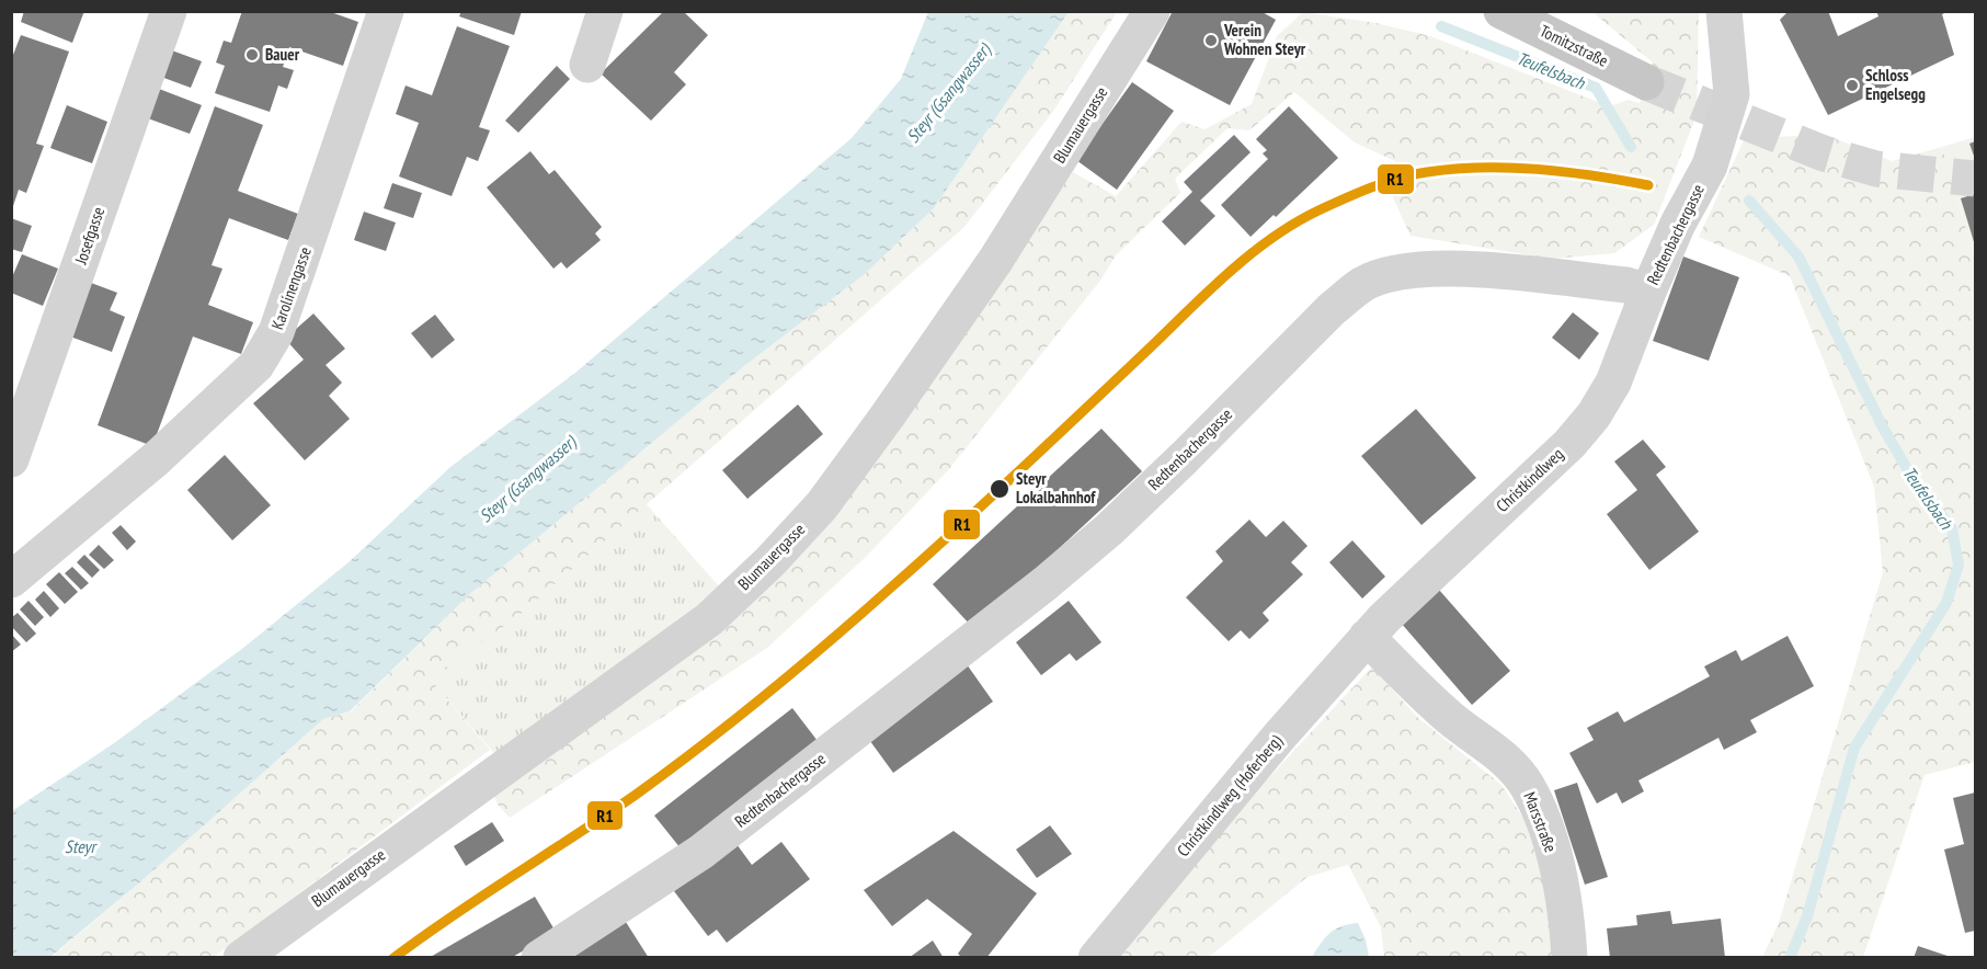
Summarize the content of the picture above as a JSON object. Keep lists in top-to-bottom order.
{
  "streets": {
    "main road": ["Tomitzstraße"],
    "street": [
      "Blumauergasse",
      "Redtenbachergasse",
      "Josefgasse",
      "Karolinengasse",
      "Christkindlweg",
      "Christkindlweg (Hoferberg)",
      "Marsstraße"
    ]
  },
  "crossings": [
    ["Redtenbachergasse", "Christkindlweg"],
    ["Christkindlweg", "Christkindlweg (Hoferberg)"],
    ["Christkindlweg", "Marsstraße"],
    ["Christkindlweg (Hoferberg)", "Marsstraße"]
  ],
  "water": ["Teufelsbach", "Steyr (Gsangwasser)", "Steyr"],
  "places": [
    "Verein Wohnen Steyr",
    "Bauer",
    "Schloss Engelsegg",
    "Steyr Lokalbahnhof"
  ],
  "lines": ["transit line R1"]
}
